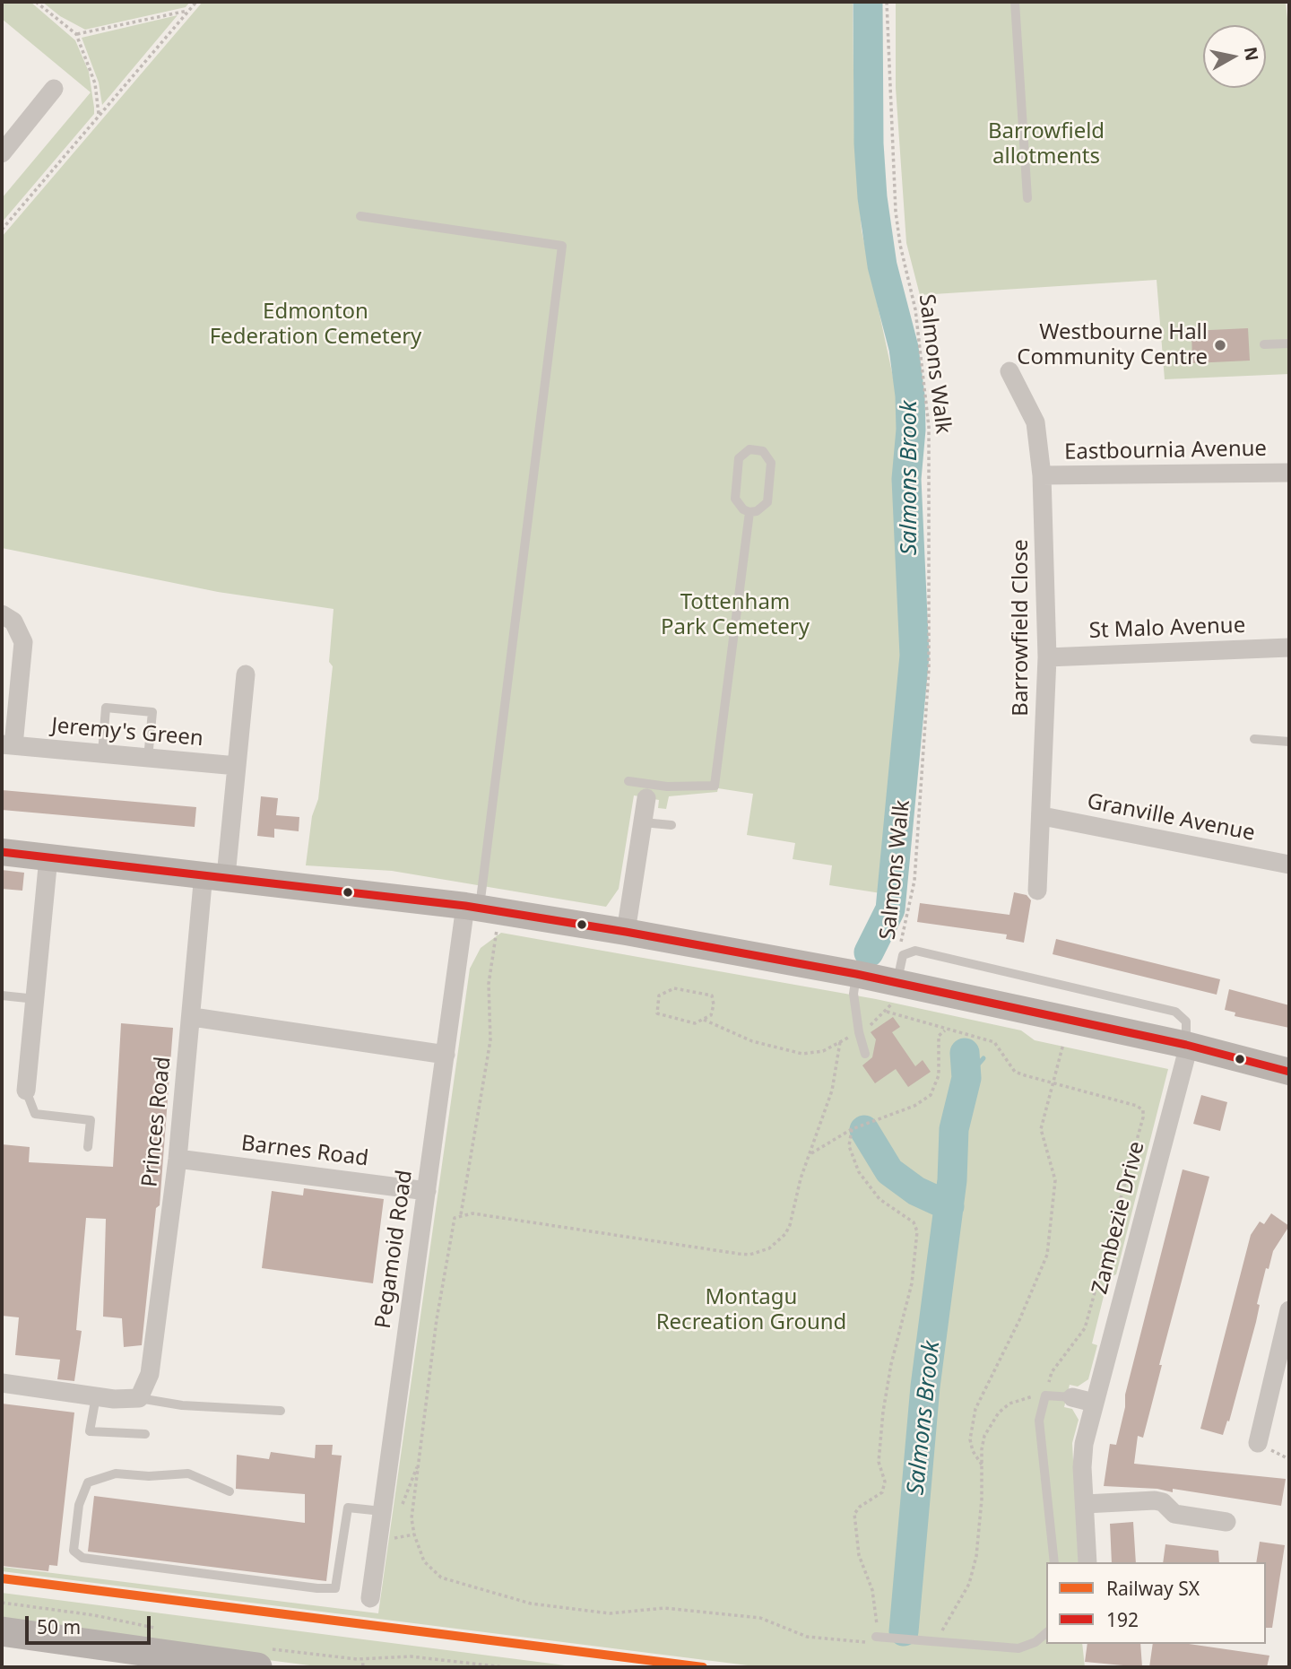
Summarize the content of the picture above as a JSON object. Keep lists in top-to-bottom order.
{
  "streets": {
    "street": [
      "Eastbournia Avenue",
      "Barrowfield Close",
      "St Malo Avenue",
      "Jeremy's Green",
      "Granville Avenue",
      "Princes Road",
      "Barnes Road",
      "Zambezie Drive",
      "Pegamoid Road"
    ],
    "path": ["Salmons Walk"]
  },
  "crossings": [
    ["Eastbournia Avenue", "Barrowfield Close"],
    ["Barrowfield Close", "St Malo Avenue"],
    ["Barrowfield Close", "Granville Avenue"],
    ["Princes Road", "Barnes Road"],
    ["Barnes Road", "Pegamoid Road"]
  ],
  "water": ["Salmons Brook"],
  "parks": [
    "Barrowfield allotments",
    "Edmonton Federation Cemetery",
    "Tottenham Park Cemetery",
    "Montagu Recreation Ground"
  ],
  "places": ["Westbourne Hall Community Centre"],
  "lines": ["transit line 192", "rail line SX"],
  "legend": ["Railway SX", "192"],
  "scale_bar": "50 m",
  "north": "right"
}
